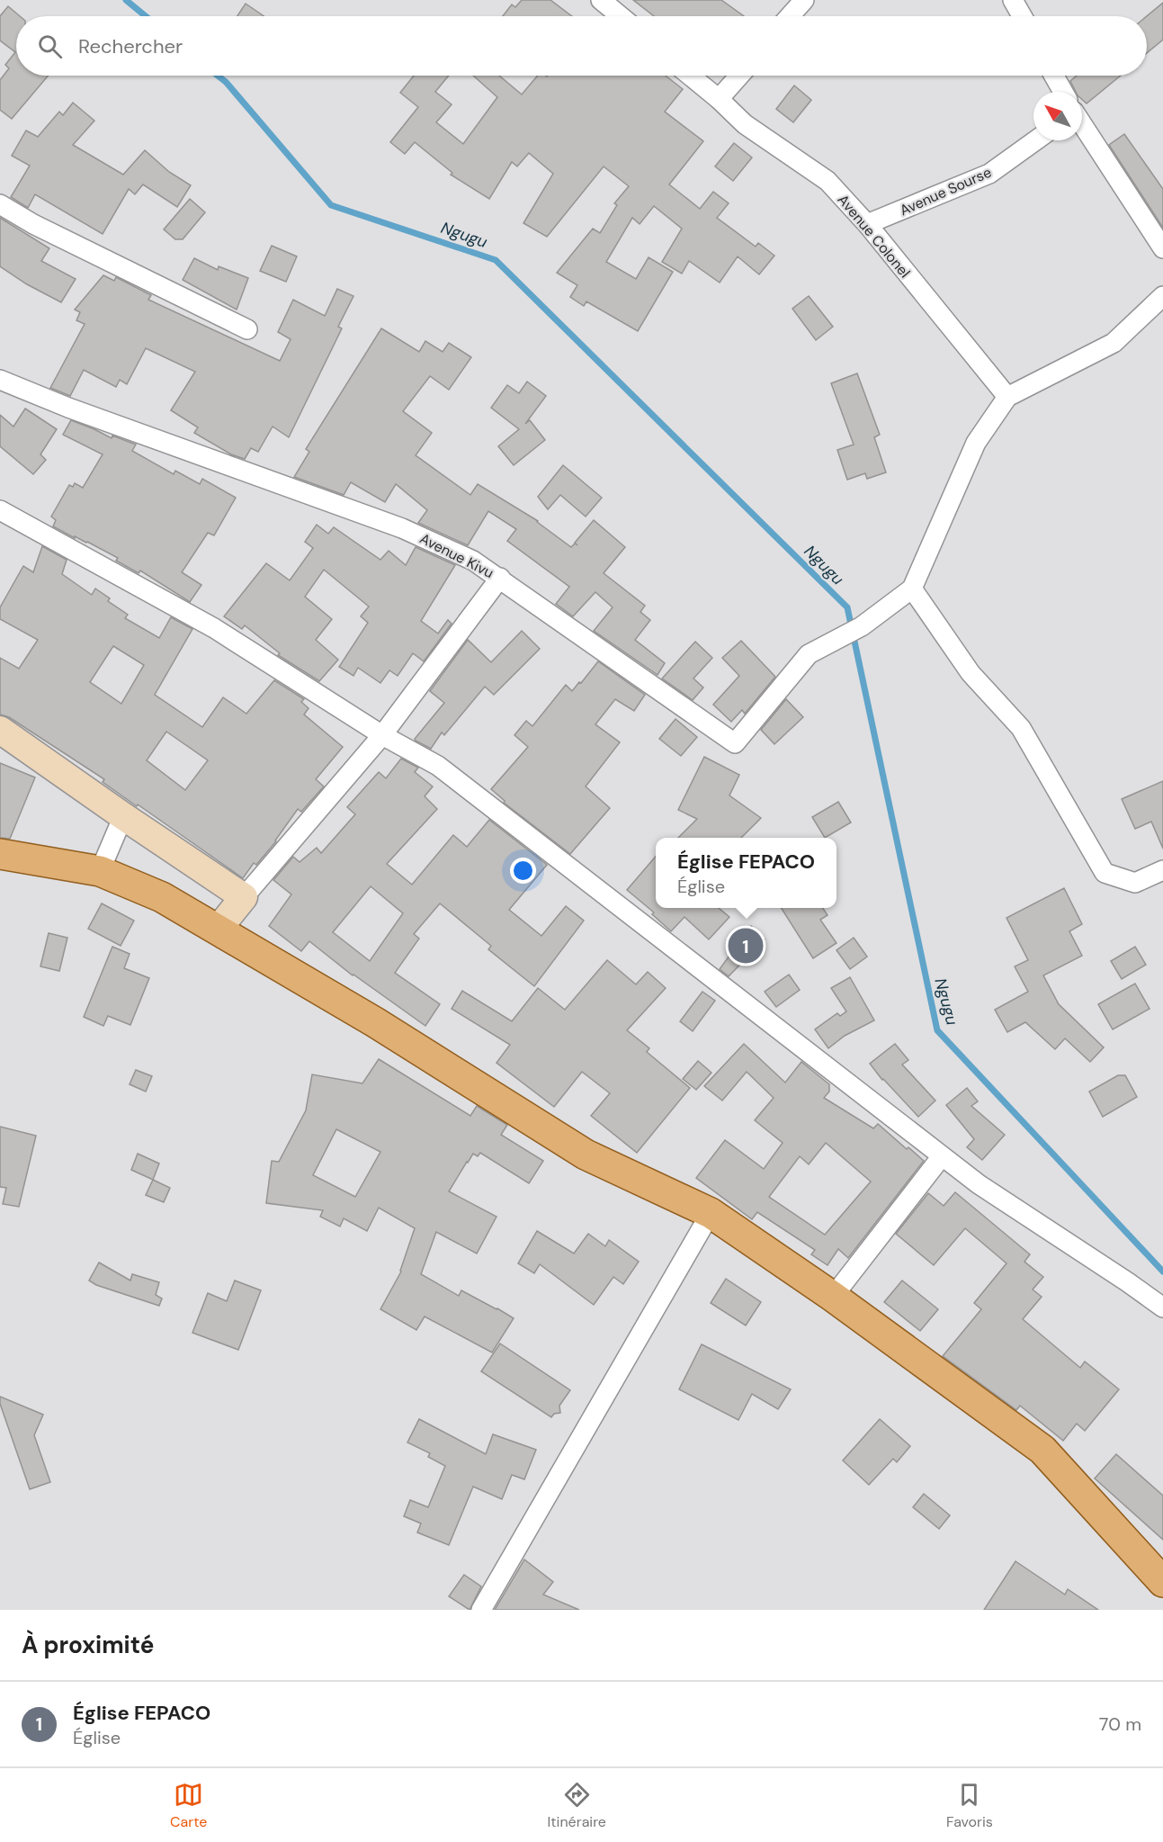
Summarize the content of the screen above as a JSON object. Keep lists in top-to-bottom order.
{
  "streets": {
    "street": ["Avenue Sourse", "Avenue Colonel", "Avenue Kivu"]
  },
  "crossings": [
    ["Avenue Sourse", "Avenue Colonel"]
  ],
  "water": ["Ngugu"],
  "north": "top left",
  "page": {
    "search": "Rechercher",
    "popup": ["Église FEPACO", "Église"],
    "pins": "1",
    "heading": "À proximité",
    "list": [
      {
        "mark": "1",
        "name": "Église FEPACO",
        "note": "Église",
        "value": "70 m"
      }
    ],
    "nav": ["Carte", "Itinéraire", "Favoris"]
  }
}
